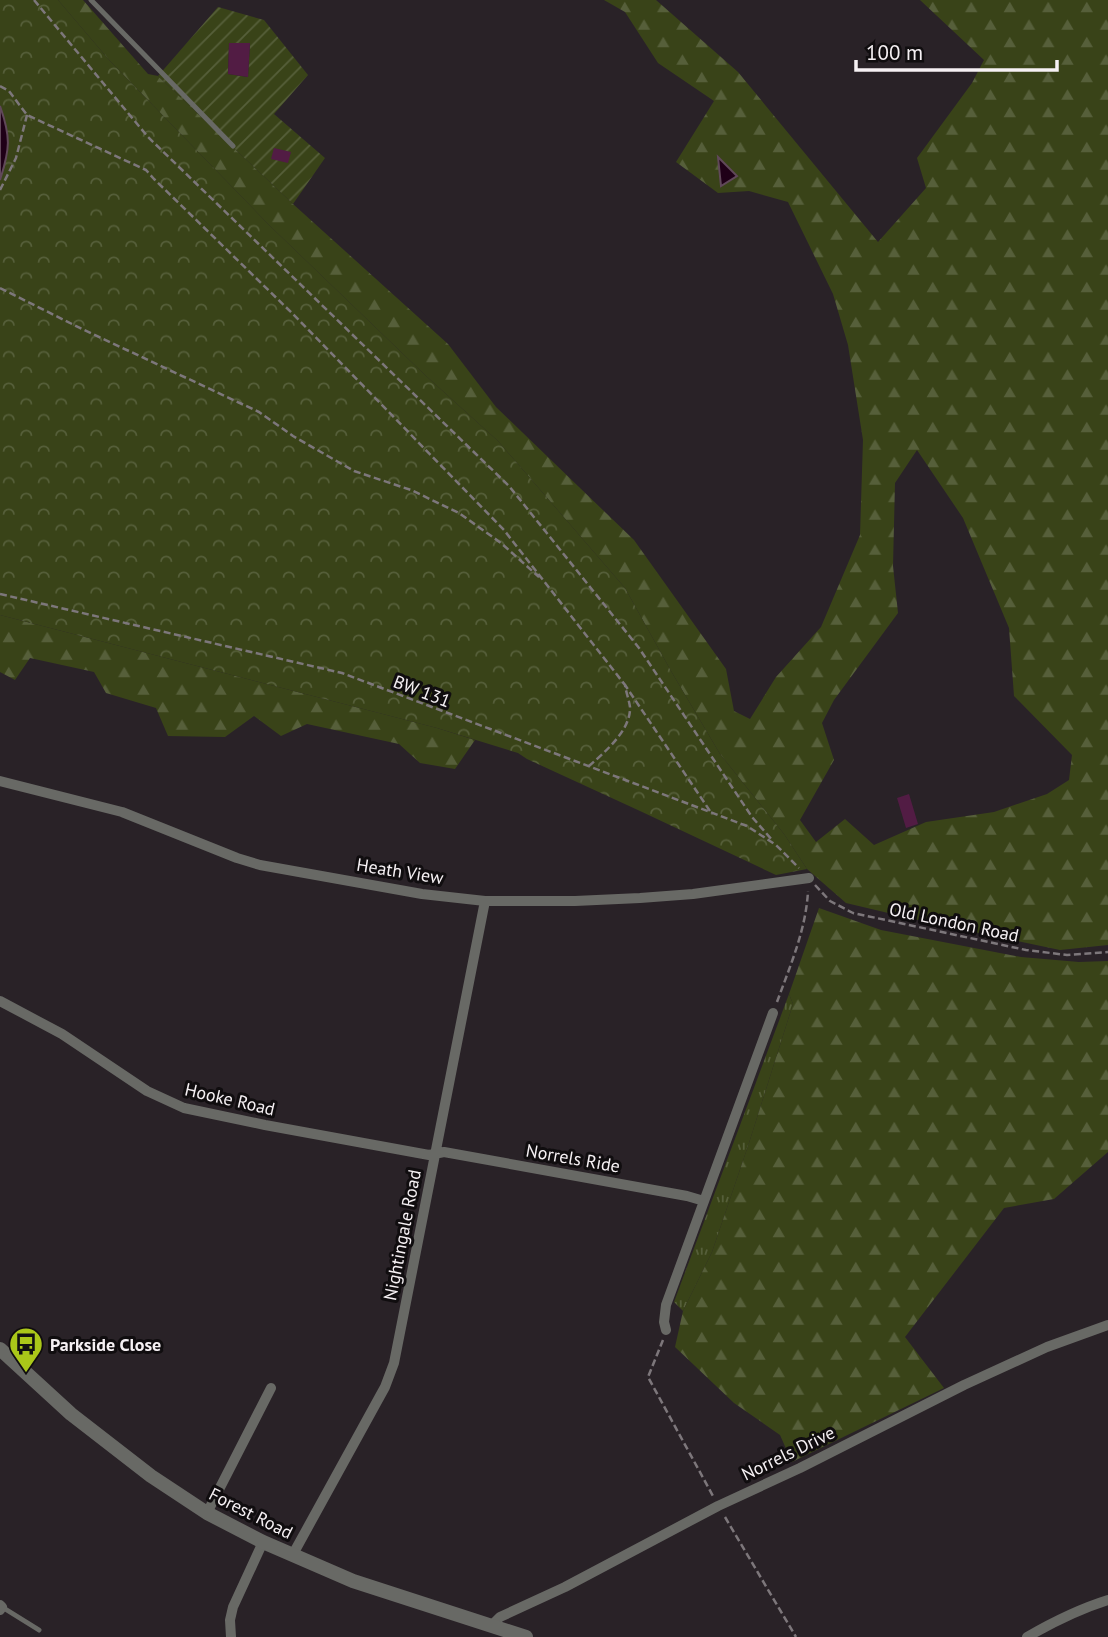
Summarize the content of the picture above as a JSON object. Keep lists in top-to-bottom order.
{
  "streets": {
    "street": [
      "Heath View",
      "Hooke Road",
      "Norrels Ride",
      "Nightingale Road",
      "Norrels Drive",
      "Forest Road"
    ],
    "path": ["BW 131", "Old London Road"]
  },
  "crossings": [
    ["BW 131", "Heath View"],
    ["BW 131", "Old London Road"],
    ["Heath View", "Old London Road"],
    ["Heath View", "Nightingale Road"],
    ["Hooke Road", "Norrels Ride"],
    ["Hooke Road", "Nightingale Road"],
    ["Norrels Ride", "Nightingale Road"],
    ["Nightingale Road", "Forest Road"],
    ["Norrels Drive", "Forest Road"]
  ],
  "places": {
    "bus stop": ["Parkside Close"]
  },
  "scale_bar": "100 m"
}
